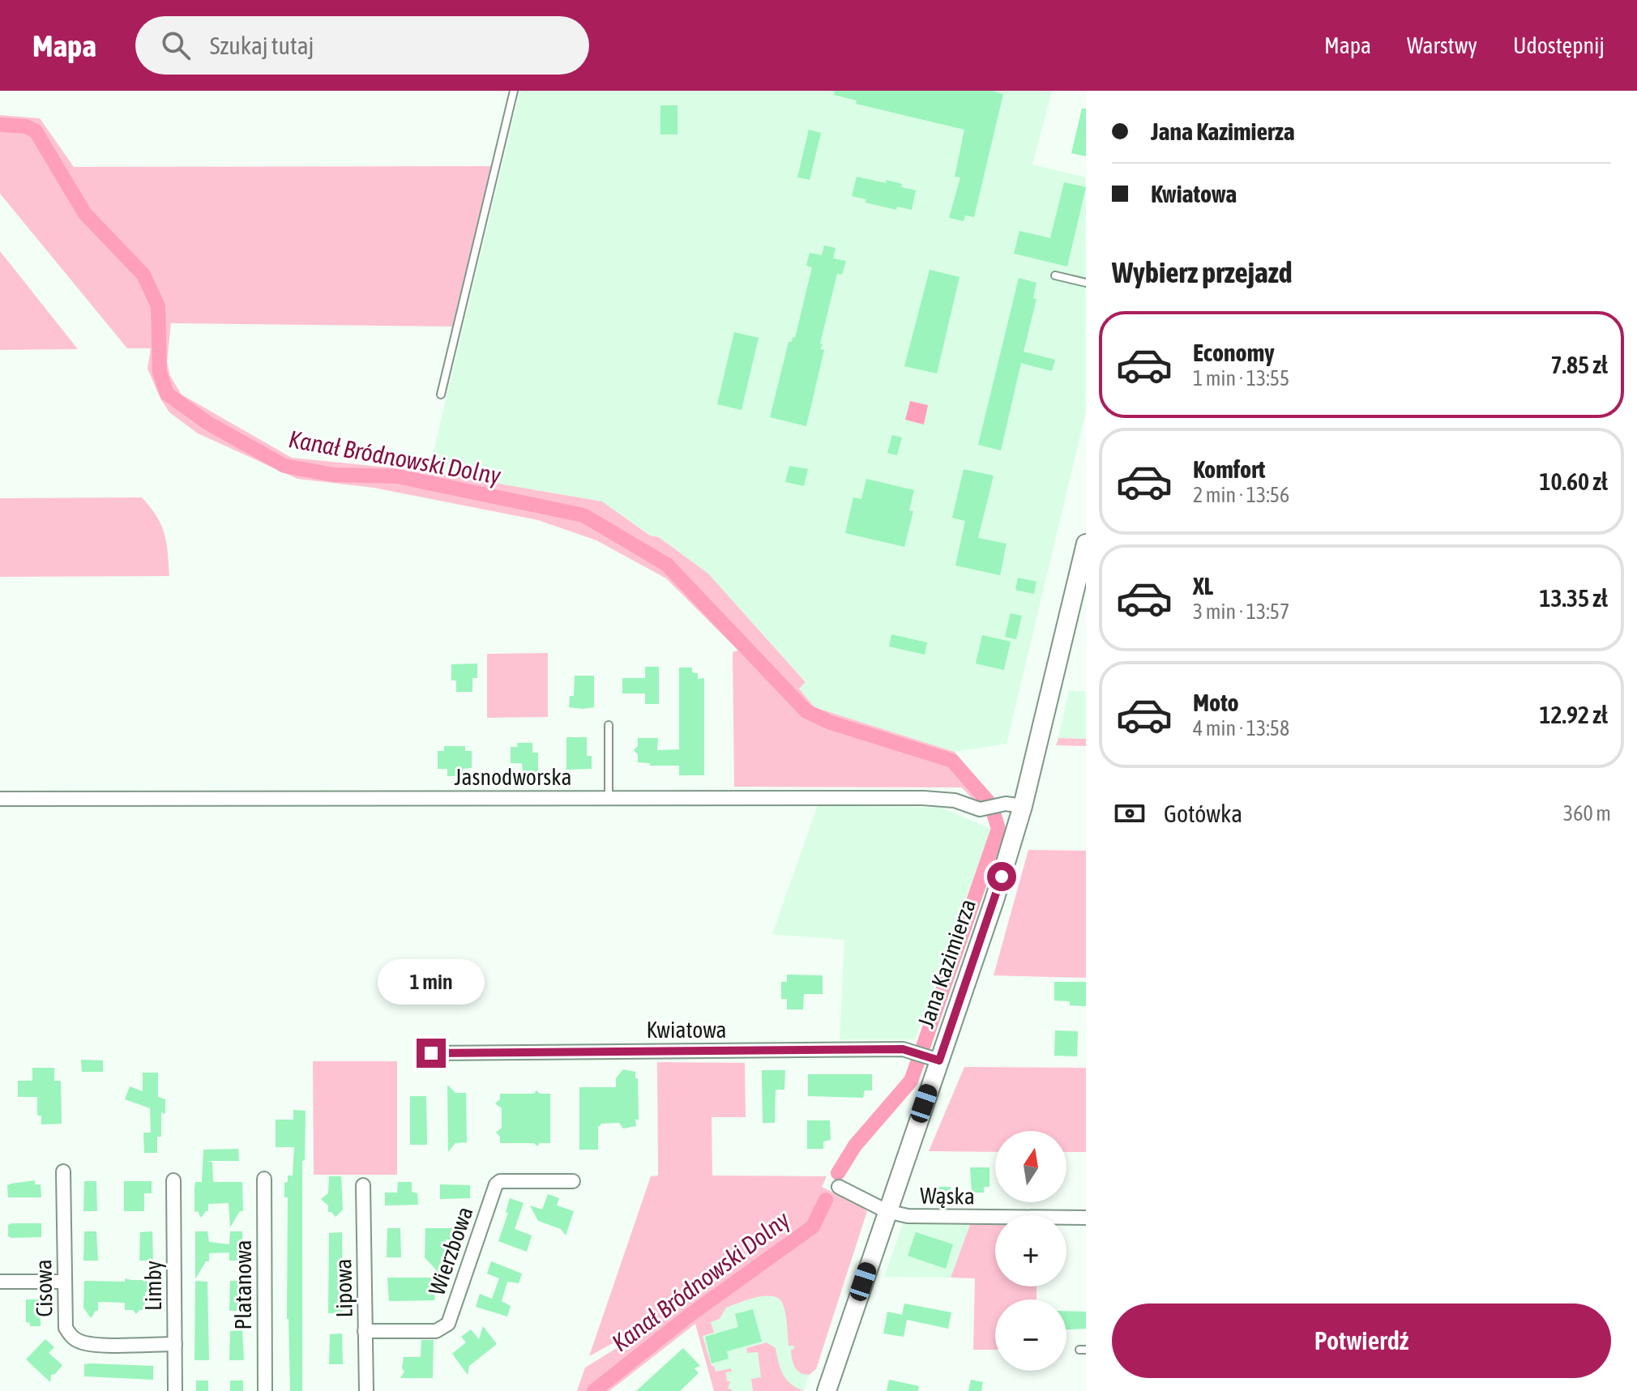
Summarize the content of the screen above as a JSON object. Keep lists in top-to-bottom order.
{
  "streets": {
    "main road": ["Jana Kazimierza"],
    "street": [
      "Jasnodworska",
      "Kwiatowa",
      "Wąska",
      "Wierzbowa",
      "Platanowa",
      "Limby",
      "Cisowa",
      "Lipowa"
    ]
  },
  "crossings": [
    ["Jasnodworska", "Jana Kazimierza"],
    ["Jana Kazimierza", "Kwiatowa"],
    ["Jana Kazimierza", "Wąska"],
    ["Wierzbowa", "Lipowa"],
    ["Limby", "Cisowa"]
  ],
  "water": ["Kanał Bródnowski Dolny"],
  "north": "top",
  "page": {
    "header": "Mapa",
    "search": "Szukaj tutaj",
    "nav": ["Mapa", "Warstwy", "Udostępnij"],
    "banner": ["Jana Kazimierza", "Kwiatowa"],
    "heading": "Wybierz przejazd",
    "list": [
      {
        "name": "Economy",
        "note": "1 min · 13:55",
        "value": "7.85 zł"
      },
      {
        "name": "Komfort",
        "note": "2 min · 13:56",
        "value": "10.60 zł"
      },
      {
        "name": "XL",
        "note": "3 min · 13:57",
        "value": "13.35 zł"
      },
      {
        "name": "Moto",
        "note": "4 min · 13:58",
        "value": "12.92 zł"
      }
    ],
    "pay": ["Gotówka", "360 m"],
    "bubble": "1 min",
    "map_buttons": ["+", "−"],
    "buttons": "Potwierdź"
  }
}
